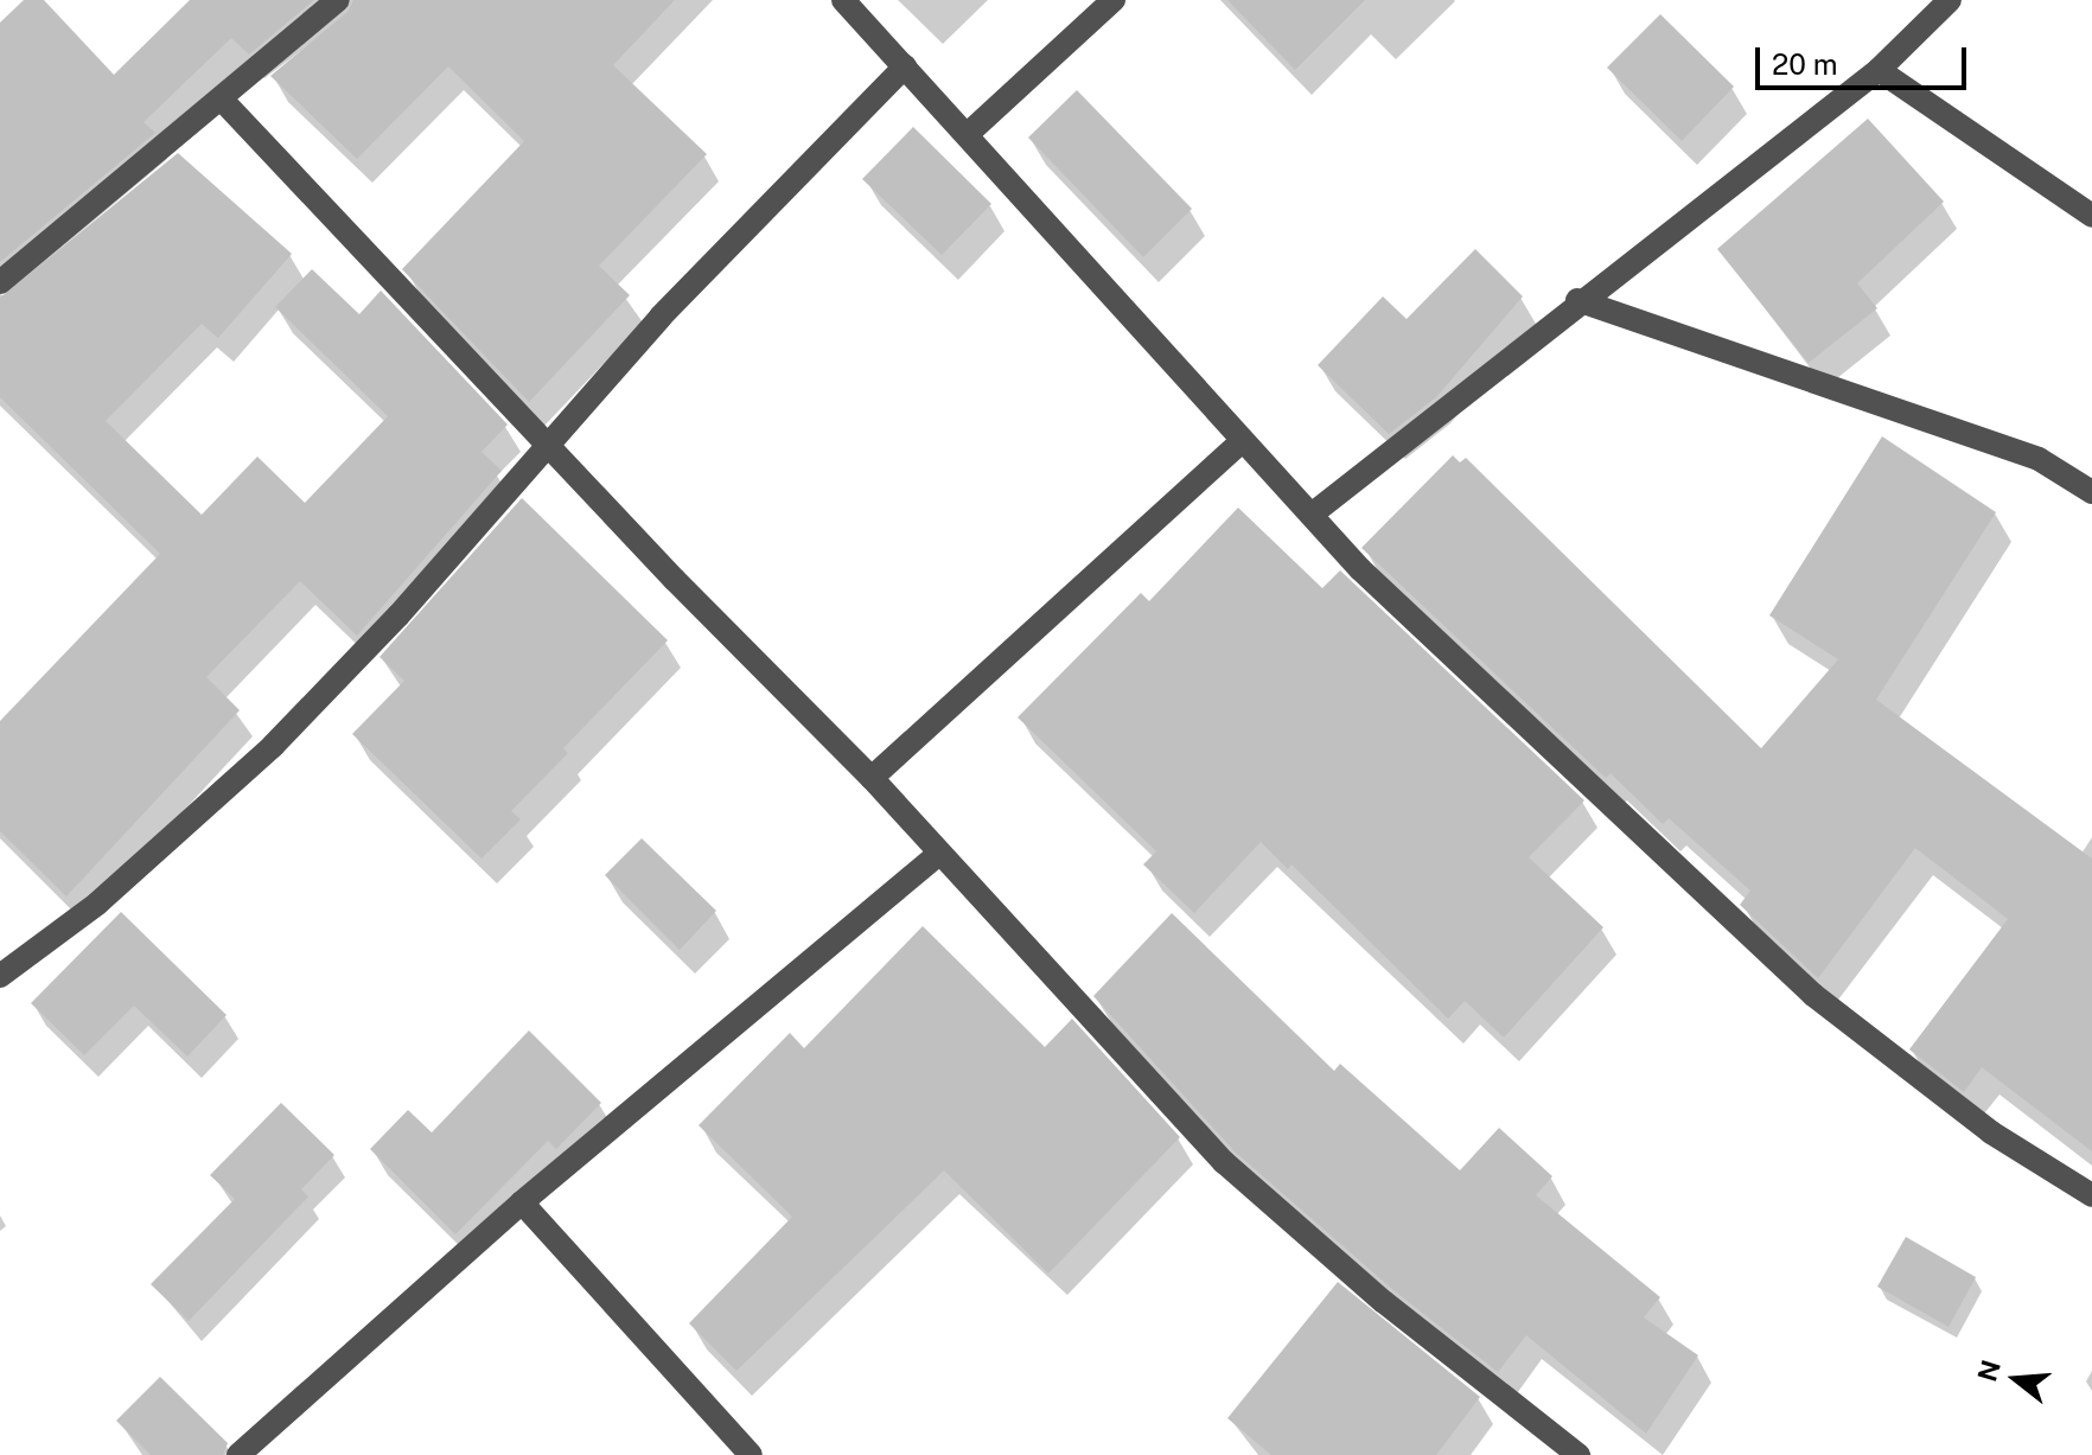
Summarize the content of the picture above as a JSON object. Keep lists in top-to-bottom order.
{
  "scale_bar": "20 m",
  "north": "left"
}
